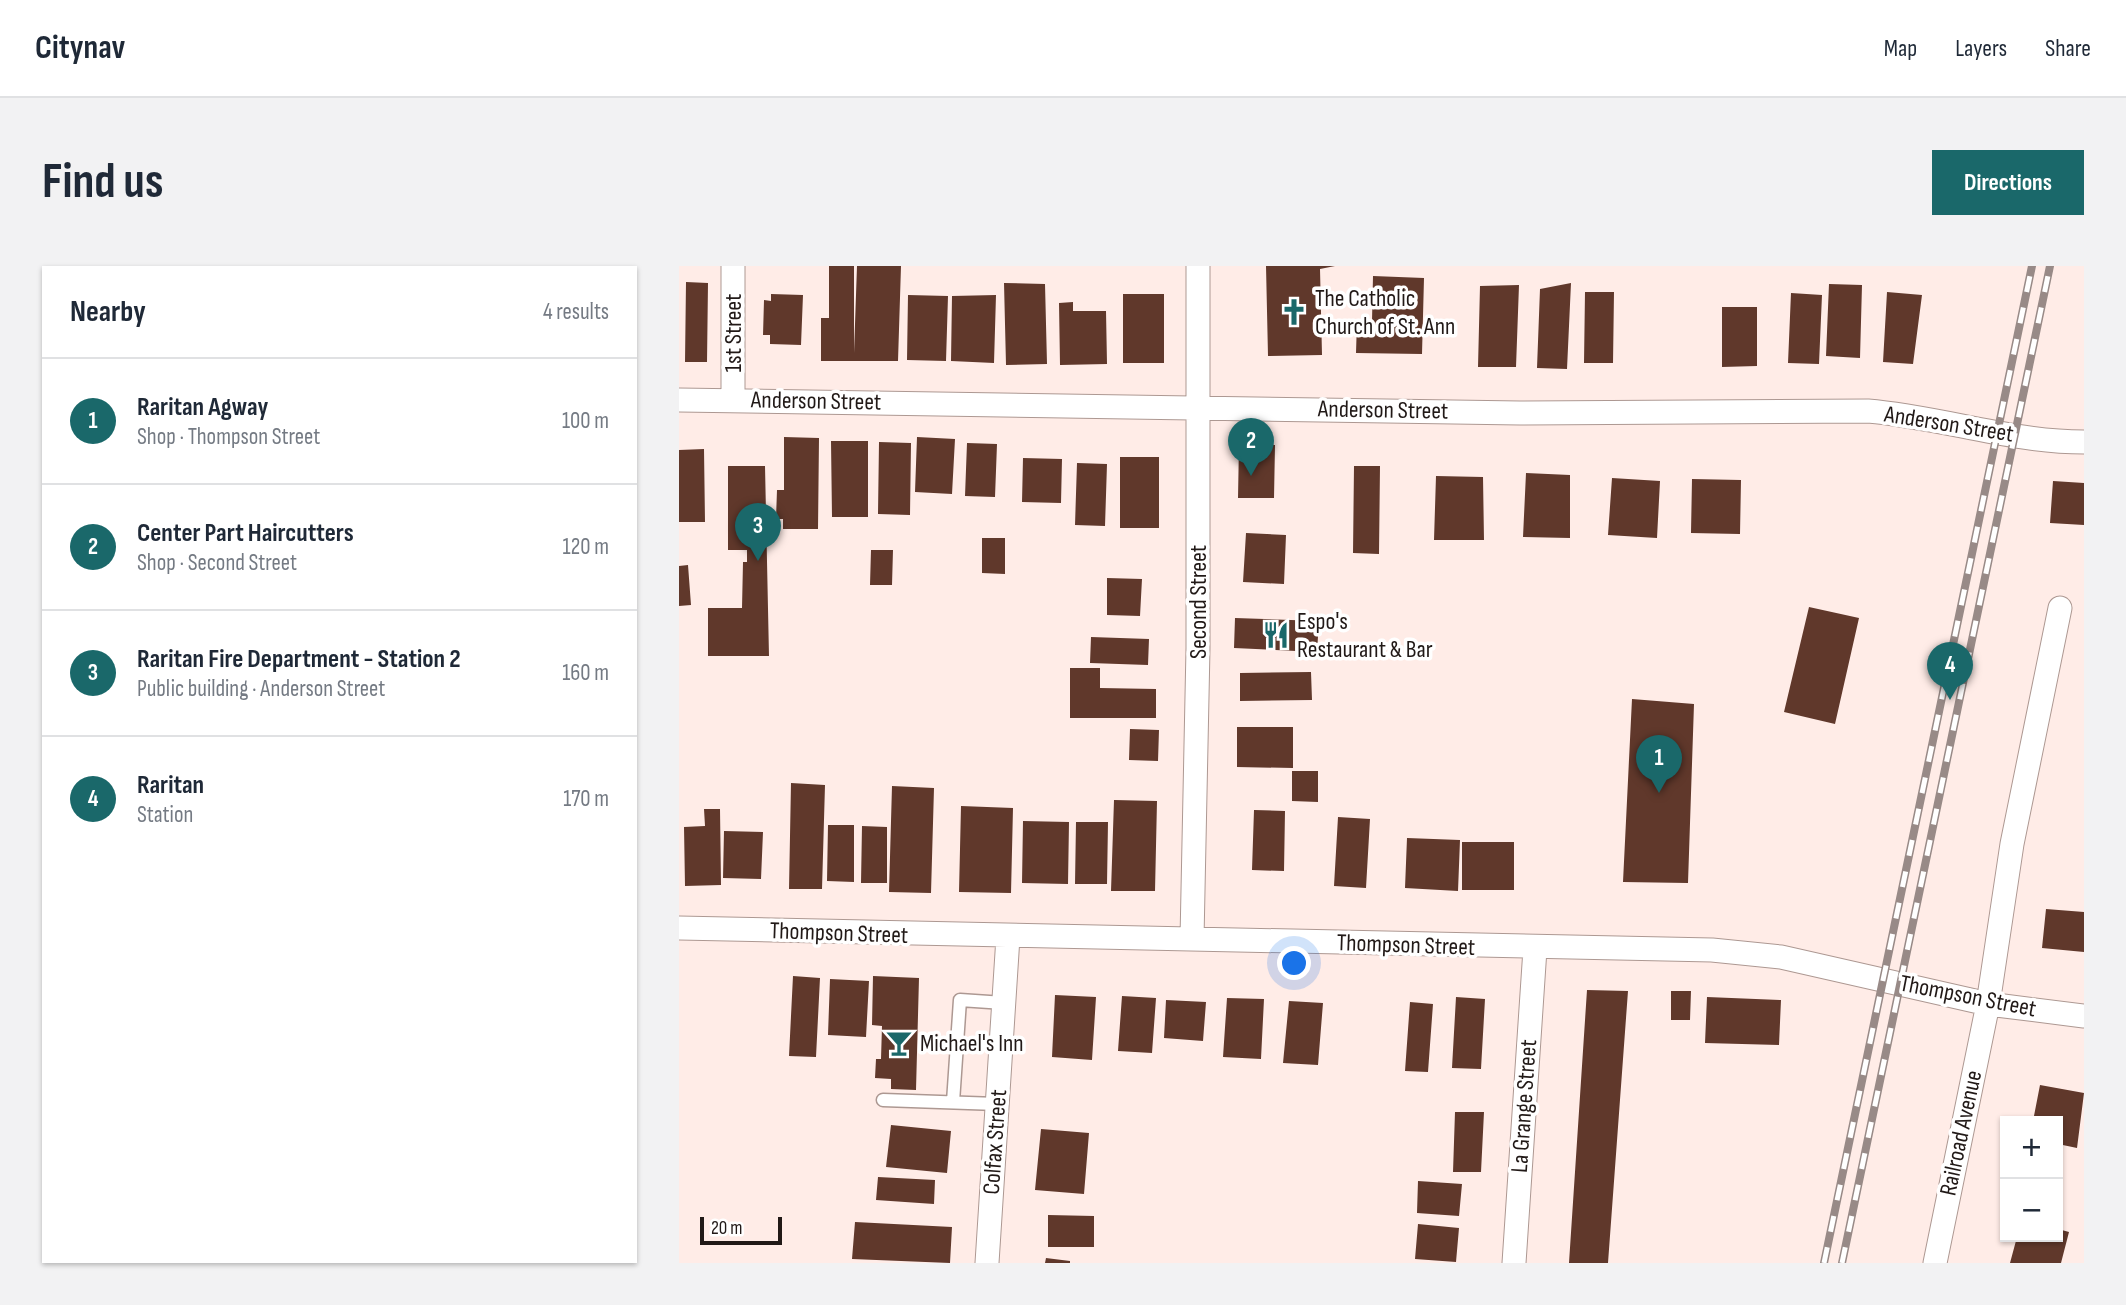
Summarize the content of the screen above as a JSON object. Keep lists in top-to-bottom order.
{
  "streets": {
    "street": [
      "1st Street",
      "Anderson Street",
      "Second Street",
      "Thompson Street",
      "La Grange Street",
      "Railroad Avenue",
      "Colfax Street"
    ]
  },
  "crossings": [
    ["1st Street", "Anderson Street"],
    ["Anderson Street", "Second Street"],
    ["Second Street", "Thompson Street"],
    ["Thompson Street", "La Grange Street"],
    ["Thompson Street", "Railroad Avenue"],
    ["Thompson Street", "Colfax Street"]
  ],
  "places": {
    "church": ["The Catholic Church of St. Ann"],
    "restaurant": ["Espo's Restaurant & Bar"],
    "bar": ["Michael's Inn"]
  },
  "scale_bar": "20 m",
  "page": {
    "header": "Citynav",
    "nav": ["Map", "Layers", "Share"],
    "buttons": "Directions",
    "title": "Find us",
    "heading": ["Nearby", "4 results"],
    "list": [
      {
        "mark": "1",
        "name": "Raritan Agway",
        "note": "Shop · Thompson Street",
        "value": "100 m"
      },
      {
        "mark": "2",
        "name": "Center Part Haircutters",
        "note": "Shop · Second Street",
        "value": "120 m"
      },
      {
        "mark": "3",
        "name": "Raritan Fire Department - Station 2",
        "note": "Public building · Anderson Street",
        "value": "160 m"
      },
      {
        "mark": "4",
        "name": "Raritan",
        "note": "Station",
        "value": "170 m"
      }
    ],
    "pins": [
      "2",
      "3",
      "4",
      "1"
    ],
    "map_buttons": ["+", "−"],
    "scale": "20 m"
  }
}
